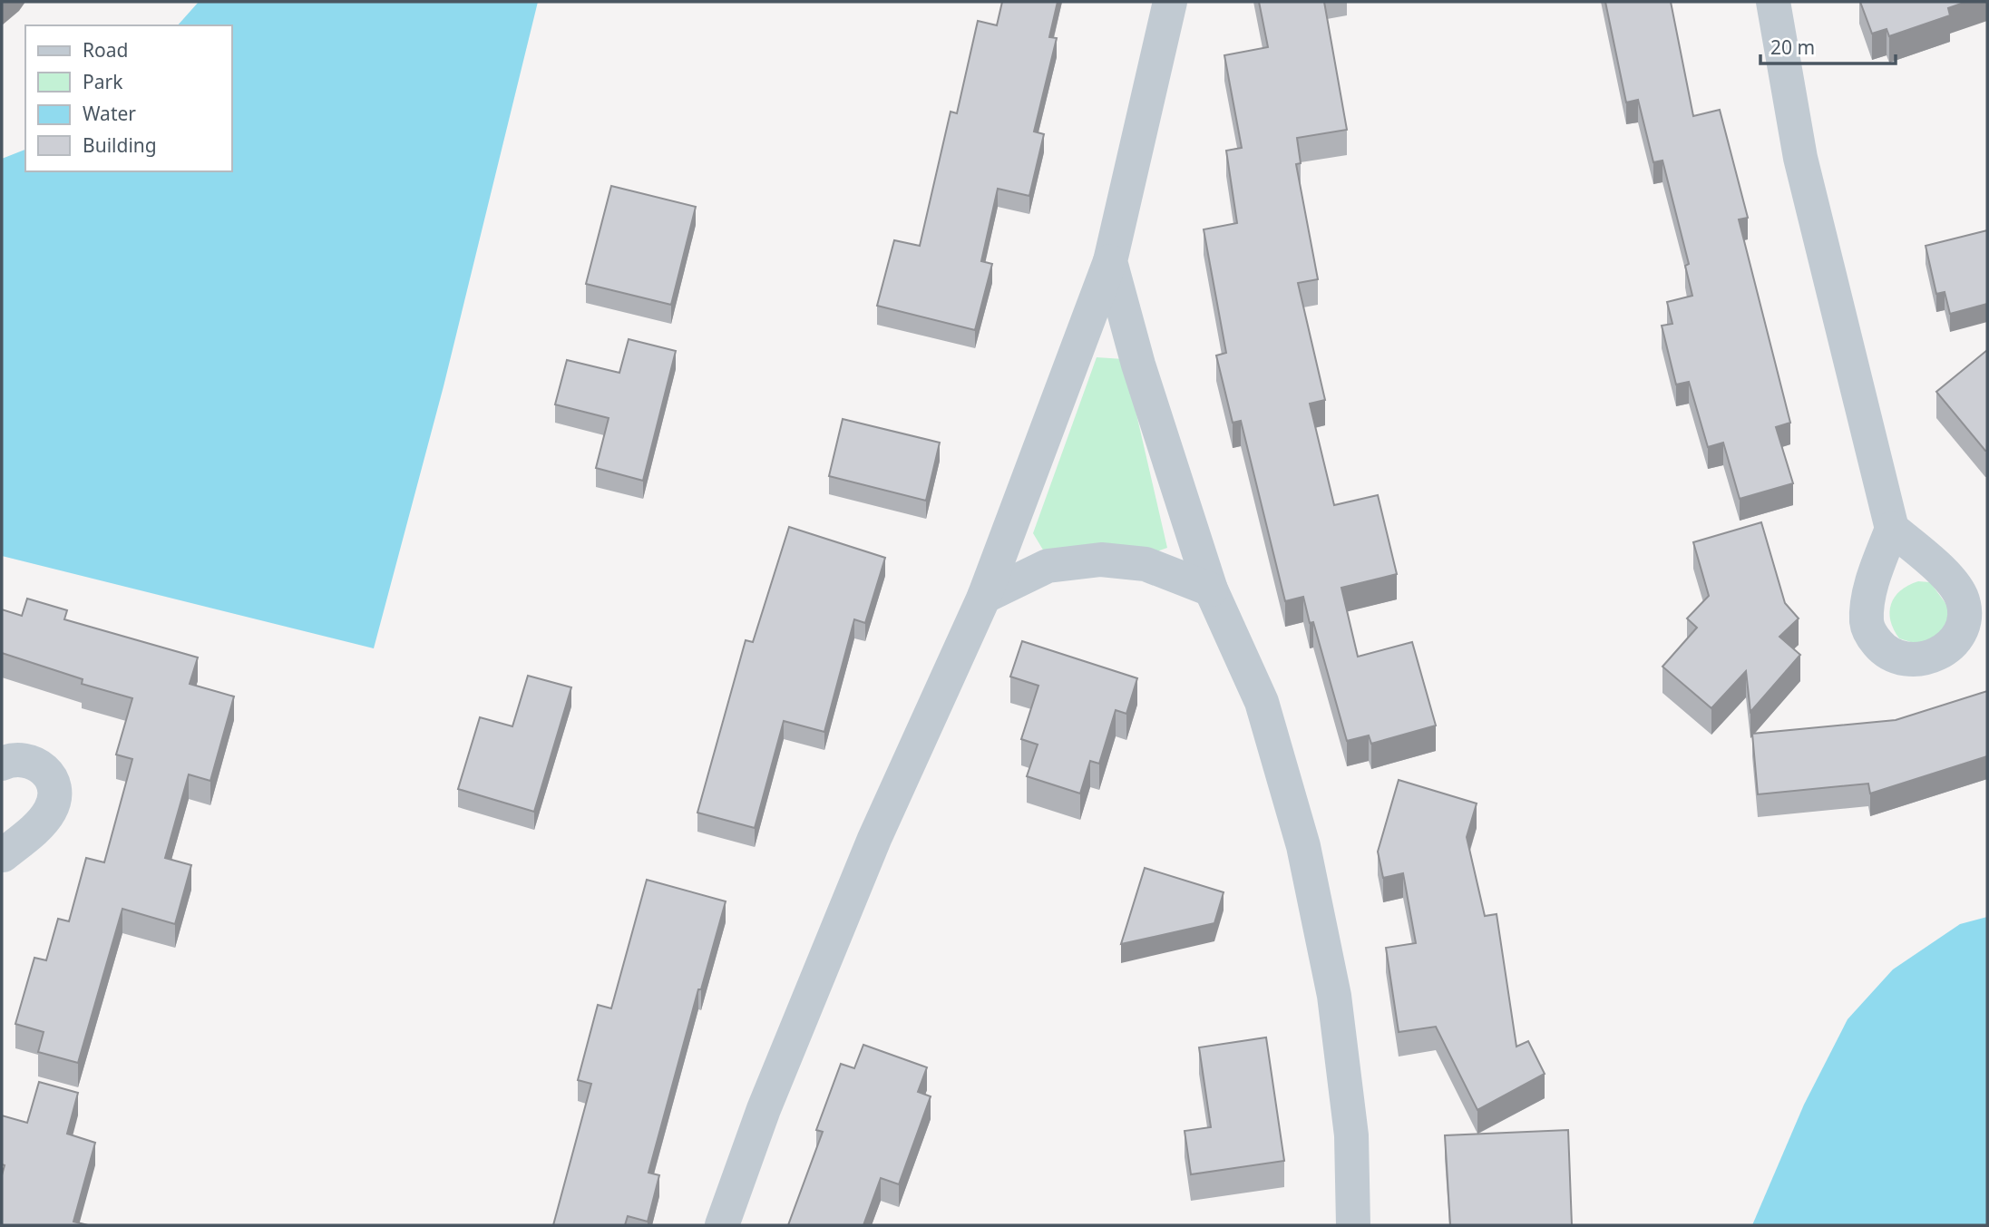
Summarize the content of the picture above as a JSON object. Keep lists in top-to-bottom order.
{
  "legend": [
    "Road",
    "Park",
    "Water",
    "Building"
  ],
  "scale_bar": "20 m"
}
